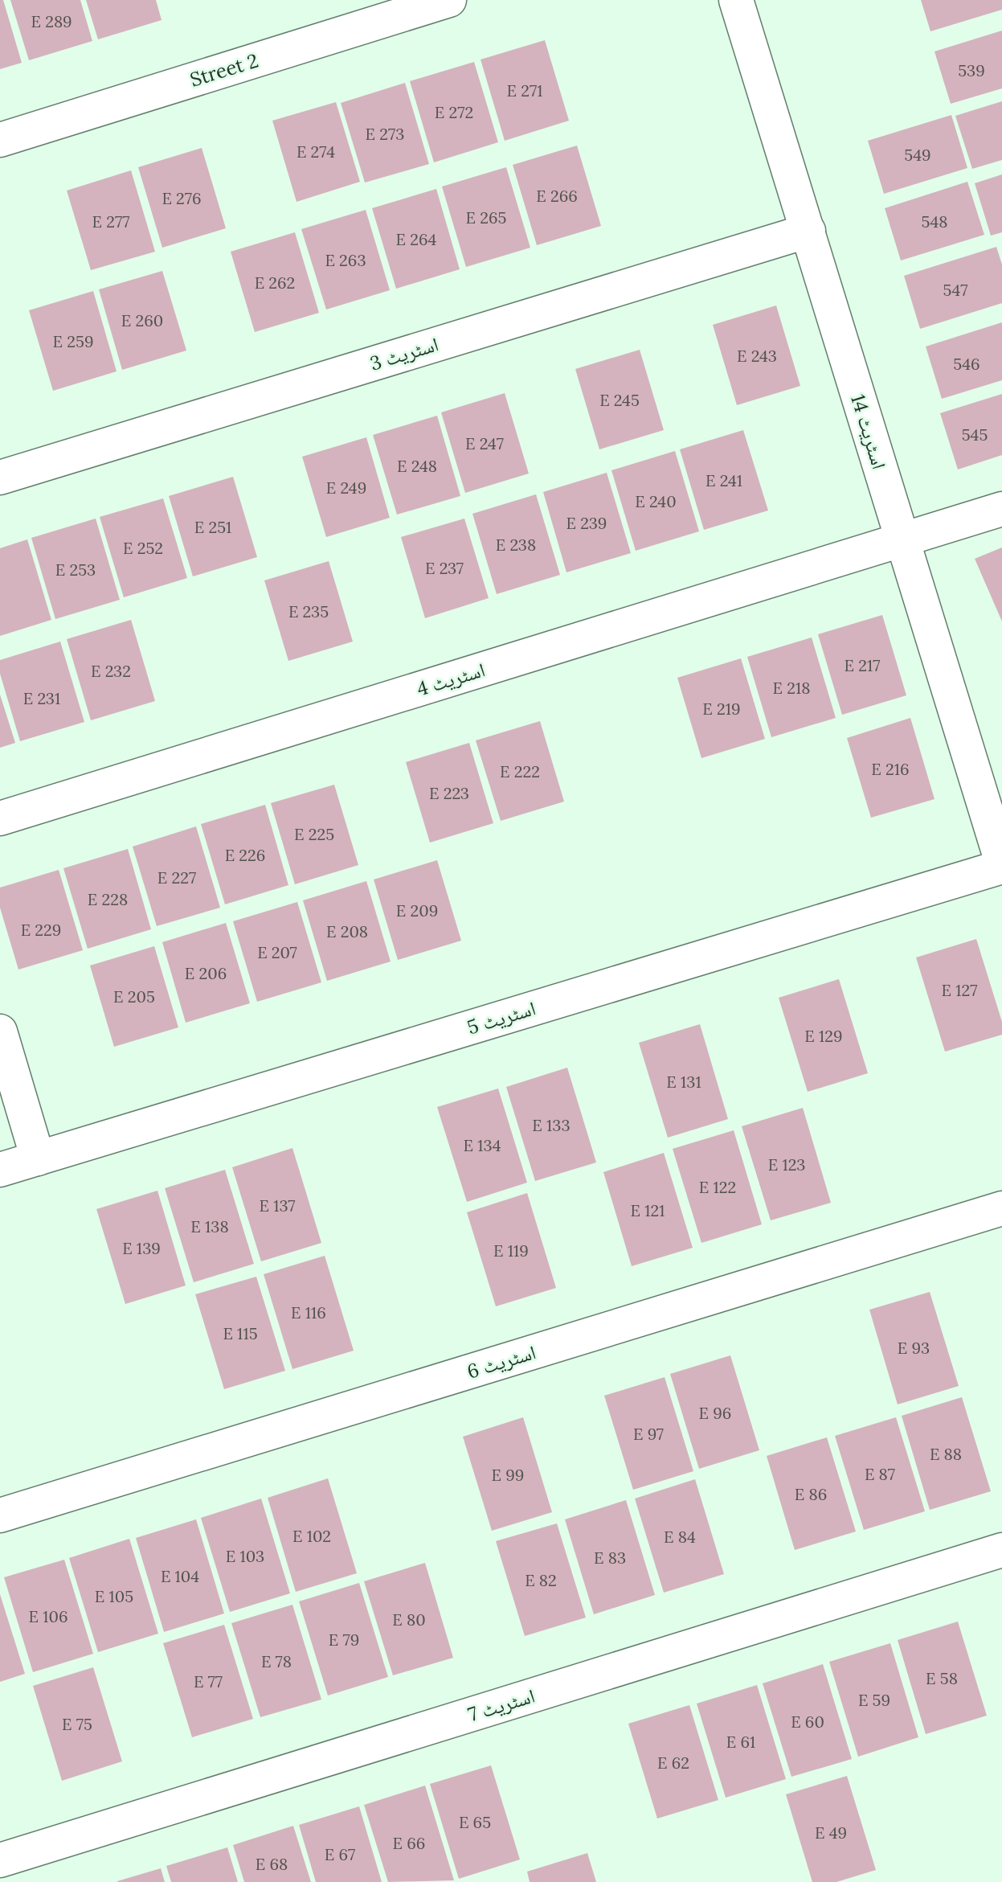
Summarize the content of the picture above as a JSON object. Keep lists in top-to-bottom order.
{
  "streets": {
    "street": [
      "Street 2",
      "اسٹریٹ 3",
      "اسٹریٹ 14",
      "اسٹریٹ 4",
      "اسٹریٹ 5",
      "اسٹریٹ 6",
      "اسٹریٹ 7"
    ]
  },
  "crossings": [
    ["اسٹریٹ 3", "اسٹریٹ 14"],
    ["اسٹریٹ 14", "اسٹریٹ 4"],
    ["اسٹریٹ 14", "اسٹریٹ 5"]
  ],
  "house_numbers": [
    "E 289",
    "539",
    "E 271",
    "E 272",
    "E 273",
    "E 274",
    "549",
    "E 266",
    "E 276",
    "E 265",
    "E 277",
    "548",
    "E 264",
    "E 263",
    "E 262",
    "547",
    "E 260",
    "E 259",
    "E 243",
    "546",
    "E 245",
    "545",
    "E 247",
    "E 248",
    "E 241",
    "E 249",
    "E 240",
    "E 239",
    "E 251",
    "E 238",
    "E 252",
    "E 237",
    "E 253",
    "E 235",
    "E 217",
    "E 232",
    "E 218",
    "E 231",
    "E 219",
    "E 216",
    "E 222",
    "E 223",
    "E 225",
    "E 226",
    "E 227",
    "E 228",
    "E 209",
    "E 229",
    "E 208",
    "E 207",
    "E 206",
    "E 127",
    "E 205",
    "E 129",
    "E 131",
    "E 133",
    "E 134",
    "E 123",
    "E 122",
    "E 137",
    "E 121",
    "E 138",
    "E 139",
    "E 119",
    "E 116",
    "E 115",
    "E 93",
    "E 96",
    "E 97",
    "E 88",
    "E 87",
    "E 99",
    "E 86",
    "E 102",
    "E 84",
    "E 103",
    "E 83",
    "E 104",
    "E 82",
    "E 105",
    "E 106",
    "E 80",
    "E 79",
    "E 78",
    "E 58",
    "E 77",
    "E 59",
    "E 60",
    "E 75",
    "E 61",
    "E 62",
    "E 65",
    "E 49",
    "E 66",
    "E 67",
    "E 68"
  ]
}
